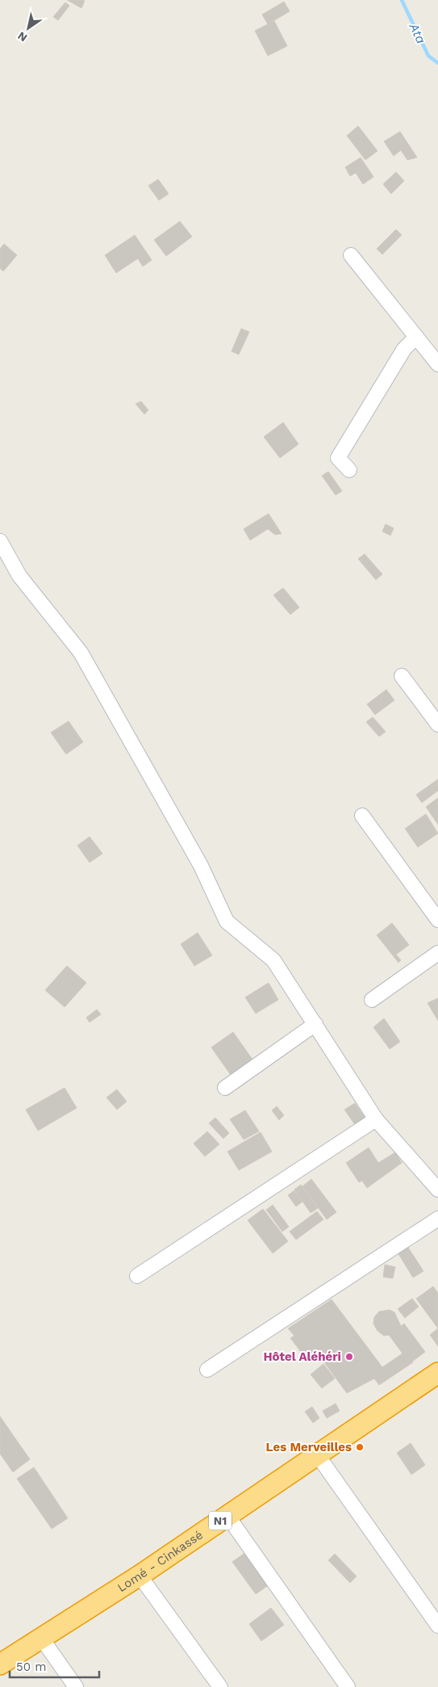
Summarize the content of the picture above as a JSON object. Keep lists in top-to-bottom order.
{
  "streets": {
    "highway": ["N1", "Lomé - Cinkassé"]
  },
  "water": ["Ata"],
  "places": ["Hôtel Aléhéri", "Les Merveilles"],
  "scale_bar": "50 m",
  "north": "bottom left"
}
